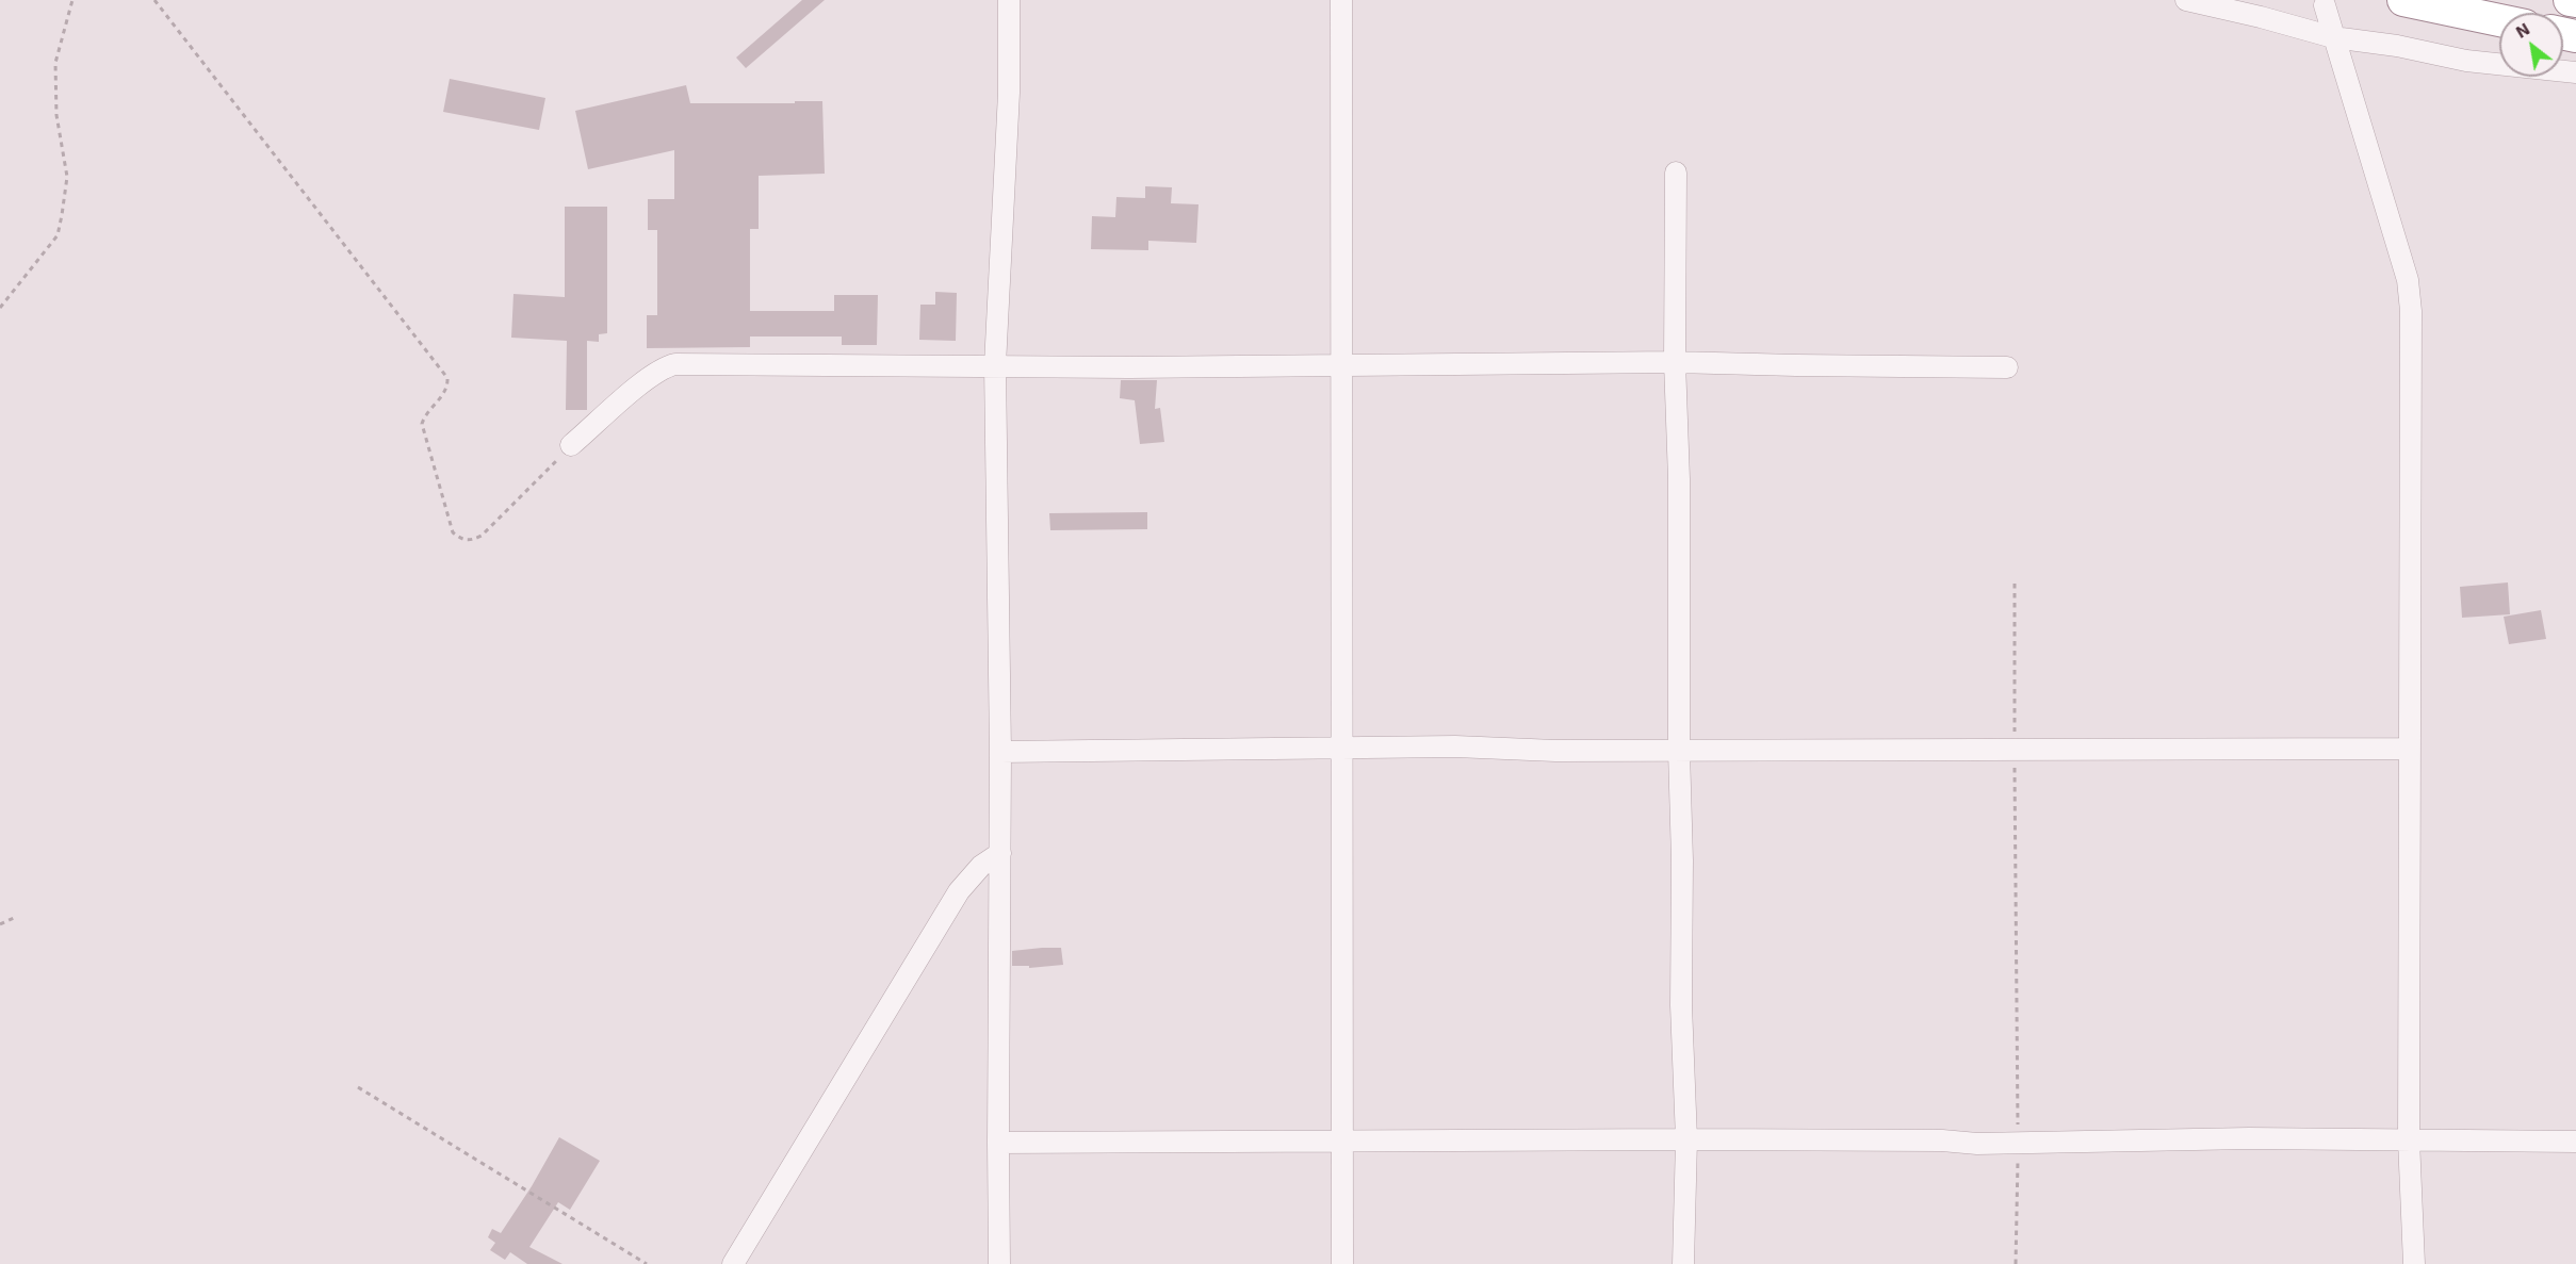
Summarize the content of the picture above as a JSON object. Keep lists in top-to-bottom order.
{
  "north": "top left"
}
